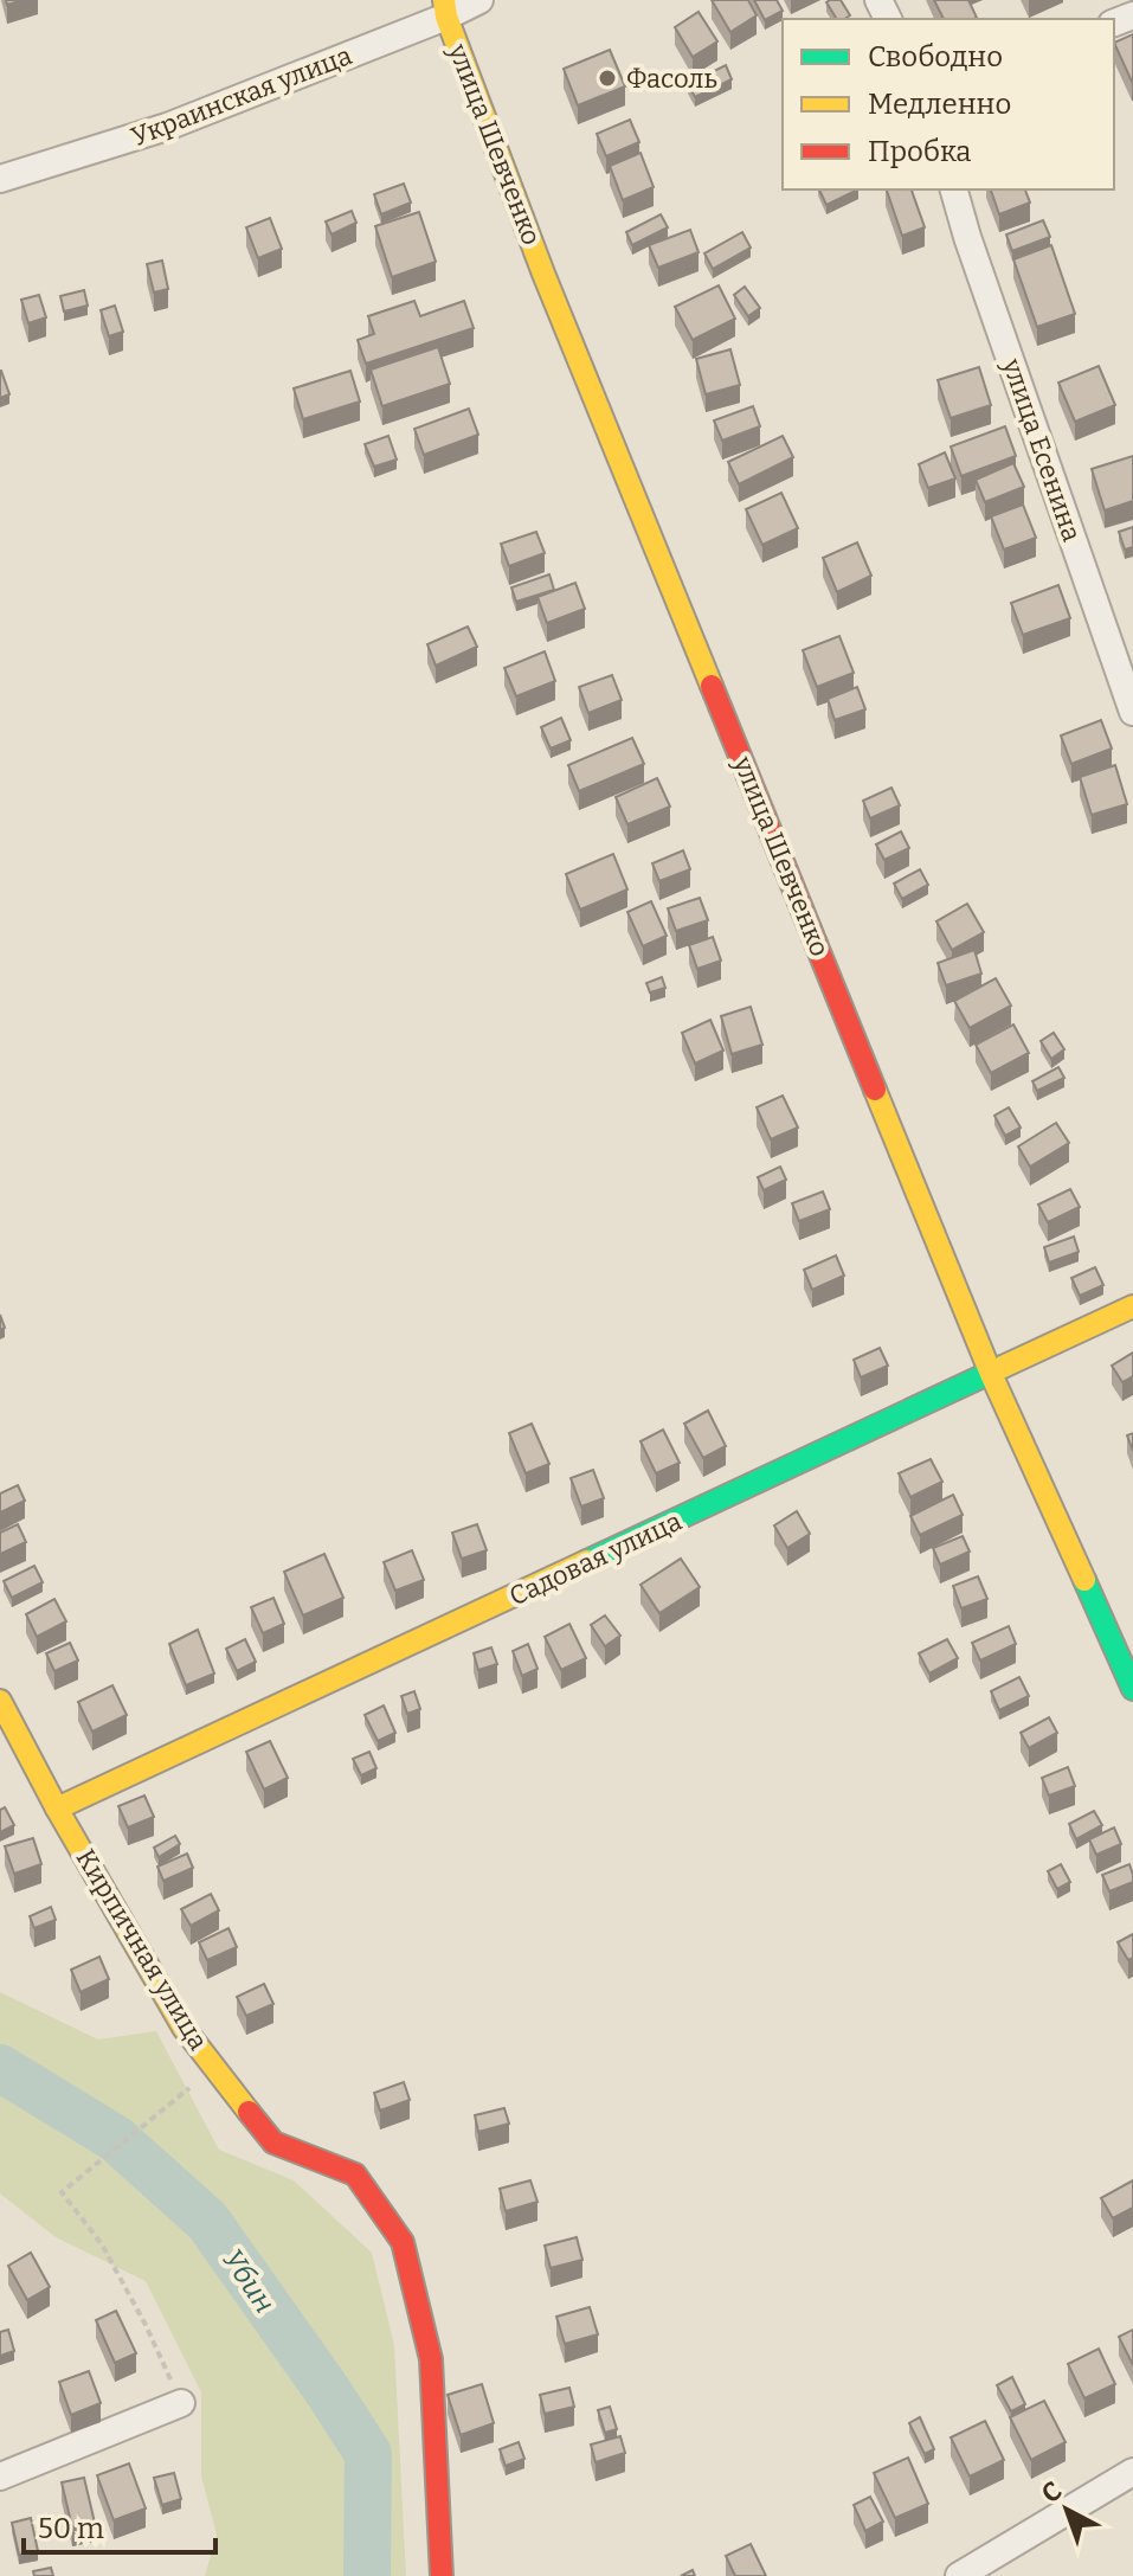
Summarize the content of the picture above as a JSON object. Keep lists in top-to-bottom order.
{
  "streets": {
    "street": [
      "Украинская улица",
      "улица Шевченко",
      "улица Есенина",
      "Садовая улица",
      "Кирпичная улица"
    ]
  },
  "crossings": [
    ["Украинская улица", "улица Шевченко"],
    ["улица Шевченко", "Садовая улица"],
    ["Садовая улица", "Кирпичная улица"]
  ],
  "water": ["Убин"],
  "places": ["Фасоль"],
  "legend": ["Свободно", "Медленно", "Пробка"],
  "scale_bar": "50 m",
  "north": "top left"
}
